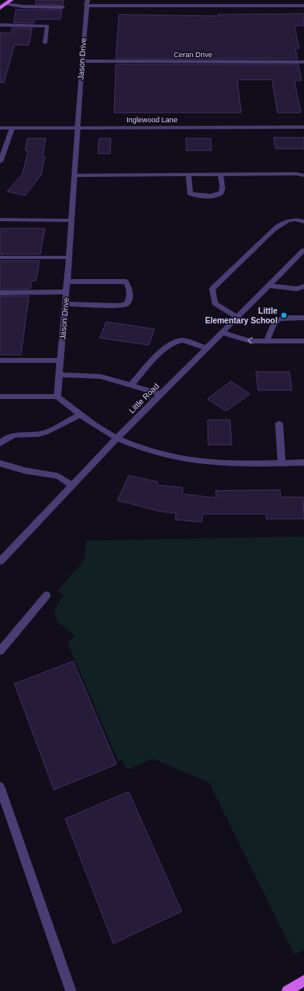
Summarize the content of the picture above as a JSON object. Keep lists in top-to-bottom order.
{
  "streets": {
    "street": [
      "Ceran Drive",
      "Jason Drive",
      "Inglewood Lane",
      "Little Road"
    ]
  },
  "crossings": [
    ["Ceran Drive", "Jason Drive"],
    ["Jason Drive", "Inglewood Lane"]
  ],
  "places": ["Little Elementary School"]
}
